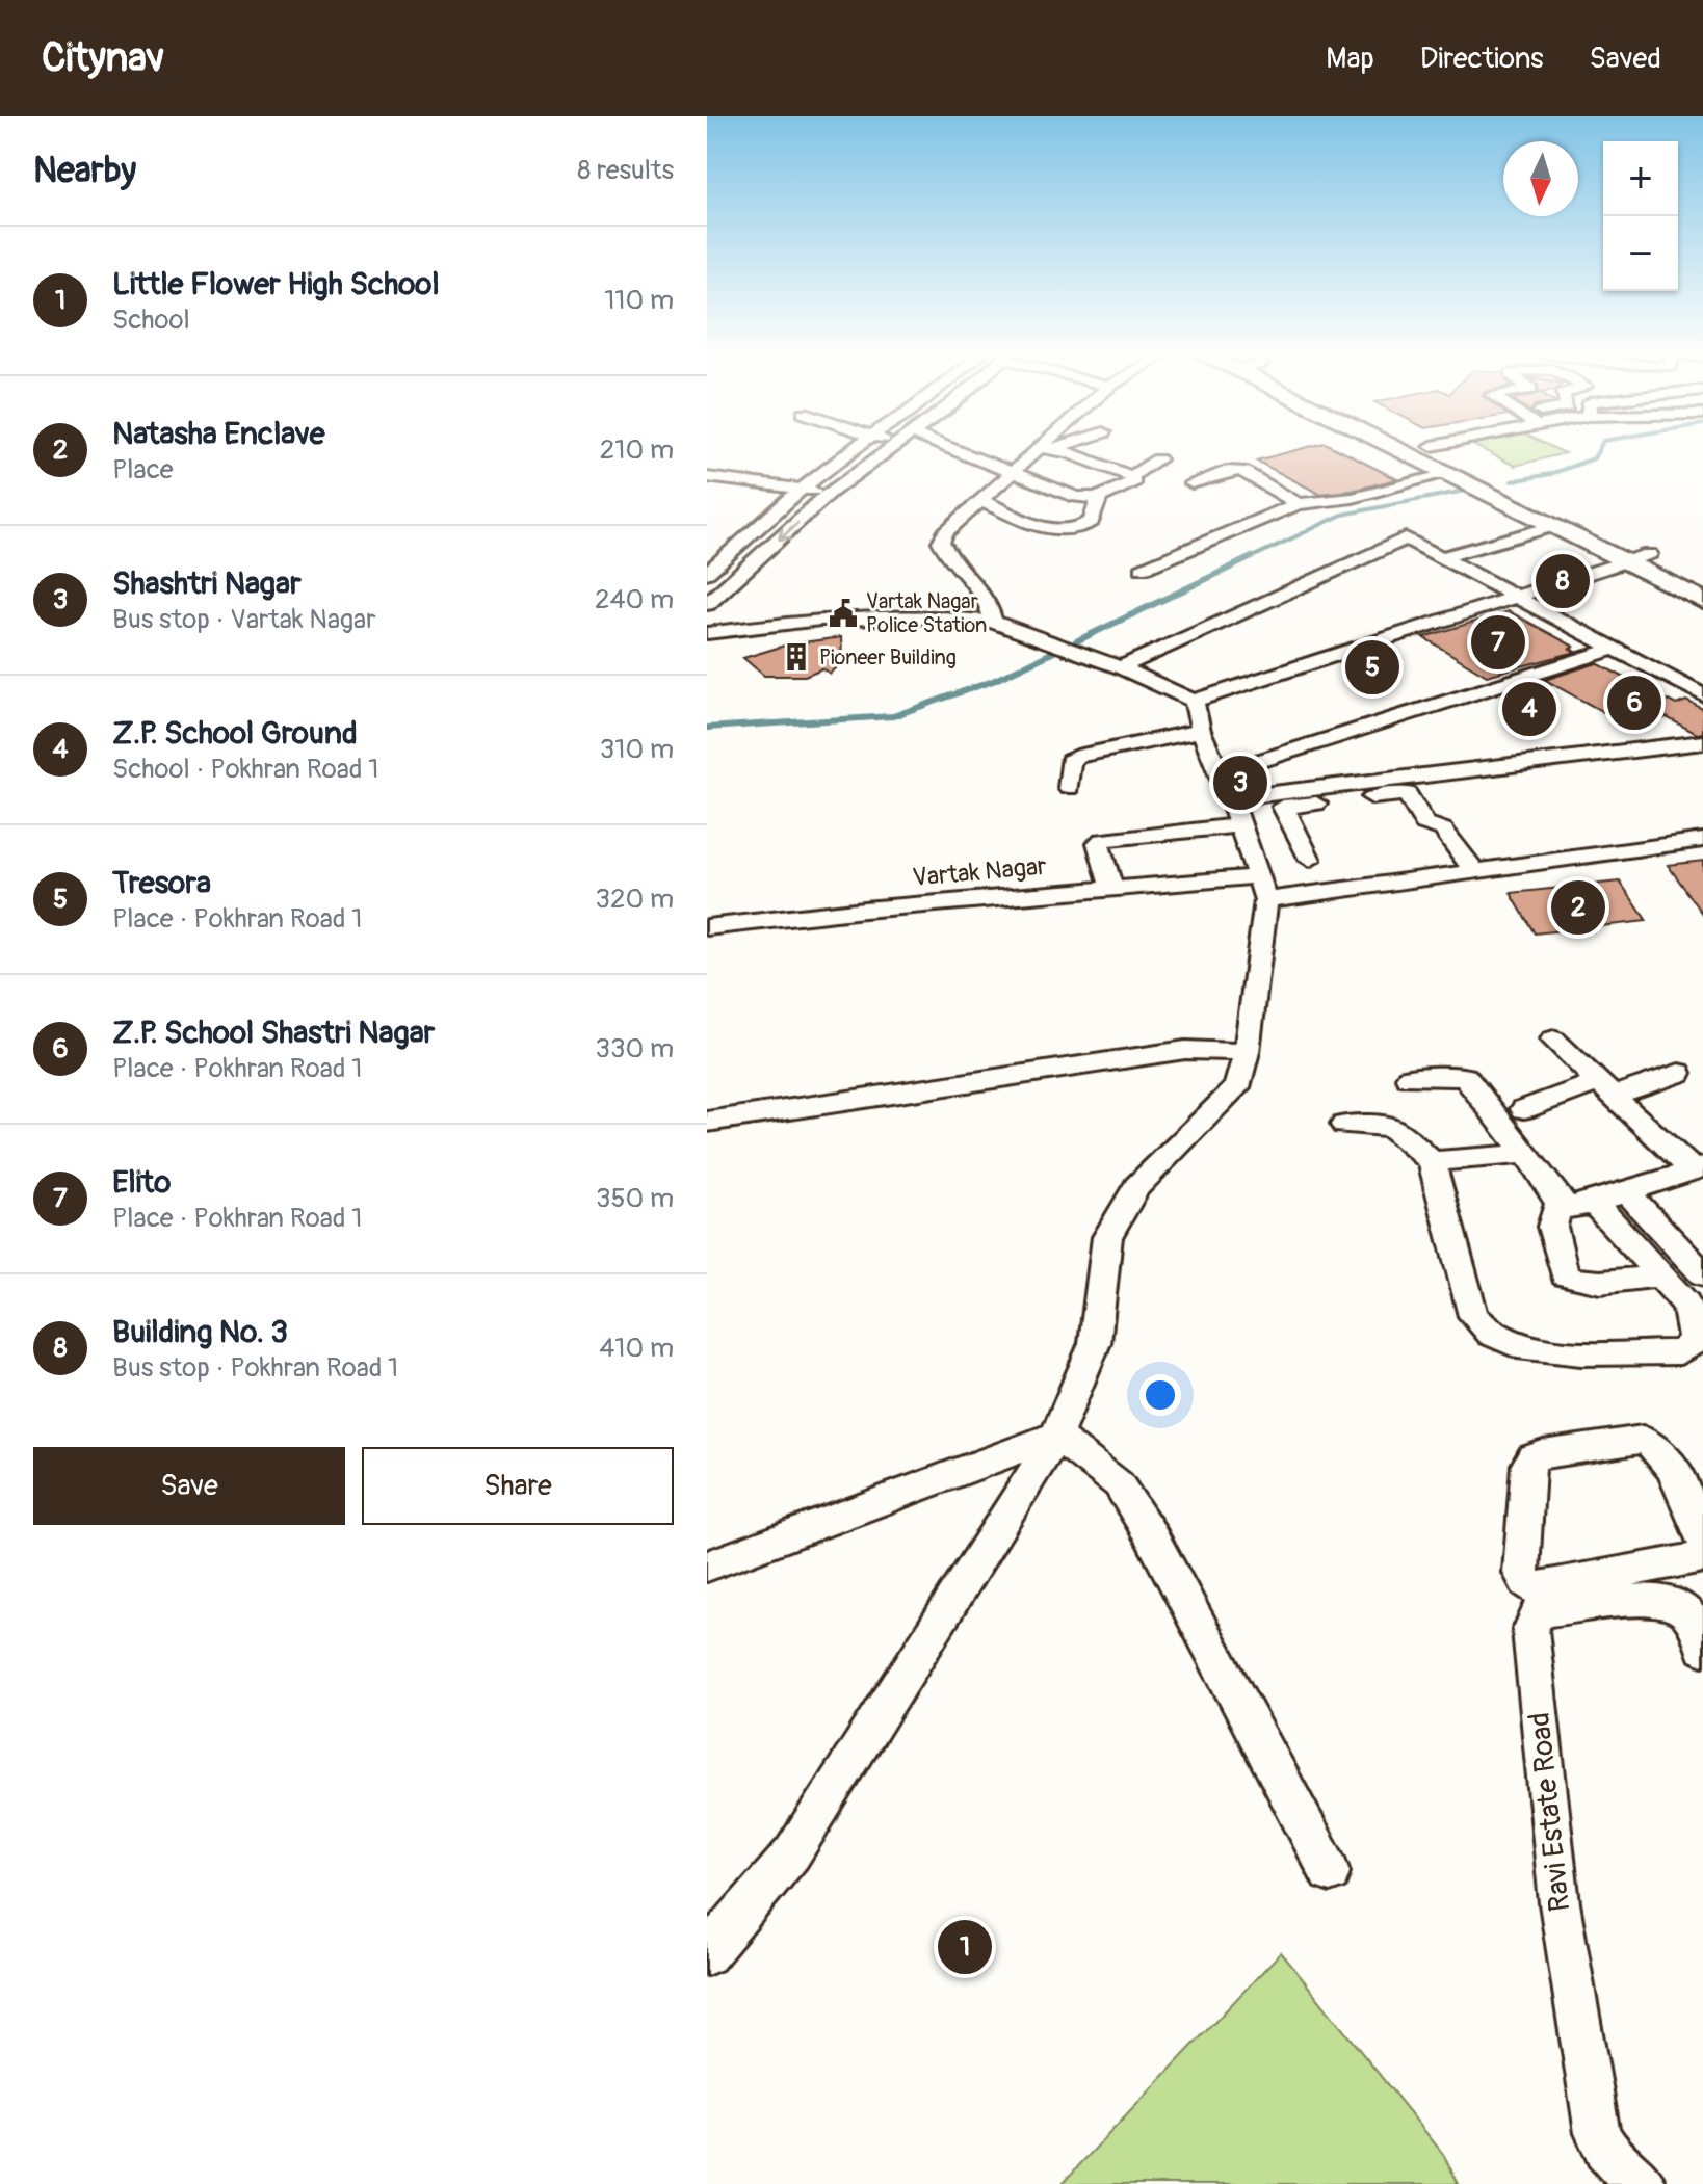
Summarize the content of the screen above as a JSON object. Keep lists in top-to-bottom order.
{
  "streets": {
    "street": ["Vartak Nagar", "Ravi Estate Road"]
  },
  "places": {
    "public building": ["Vartak Nagar Police Station"],
    "building": ["Pioneer Building"]
  },
  "north": "bottom",
  "page": {
    "header": "Citynav",
    "nav": ["Map", "Directions", "Saved"],
    "heading": ["Nearby", "8 results"],
    "map_buttons": ["+", "−"],
    "list": [
      {
        "mark": "1",
        "name": "Little Flower High School",
        "note": "School",
        "value": "110 m"
      },
      {
        "mark": "2",
        "name": "Natasha Enclave",
        "note": "Place",
        "value": "210 m"
      },
      {
        "mark": "3",
        "name": "Shashtri Nagar",
        "note": "Bus stop · Vartak Nagar",
        "value": "240 m"
      },
      {
        "mark": "4",
        "name": "Z.P. School Ground",
        "note": "School · Pokhran Road 1",
        "value": "310 m"
      },
      {
        "mark": "5",
        "name": "Tresora",
        "note": "Place · Pokhran Road 1",
        "value": "320 m"
      },
      {
        "mark": "6",
        "name": "Z.P. School Shastri Nagar",
        "note": "Place · Pokhran Road 1",
        "value": "330 m"
      },
      {
        "mark": "7",
        "name": "Elito",
        "note": "Place · Pokhran Road 1",
        "value": "350 m"
      },
      {
        "mark": "8",
        "name": "Building No. 3",
        "note": "Bus stop · Pokhran Road 1",
        "value": "410 m"
      }
    ],
    "pins": [
      "8",
      "7",
      "5",
      "6",
      "4",
      "3",
      "2",
      "1"
    ],
    "buttons": ["Save", "Share"]
  }
}
